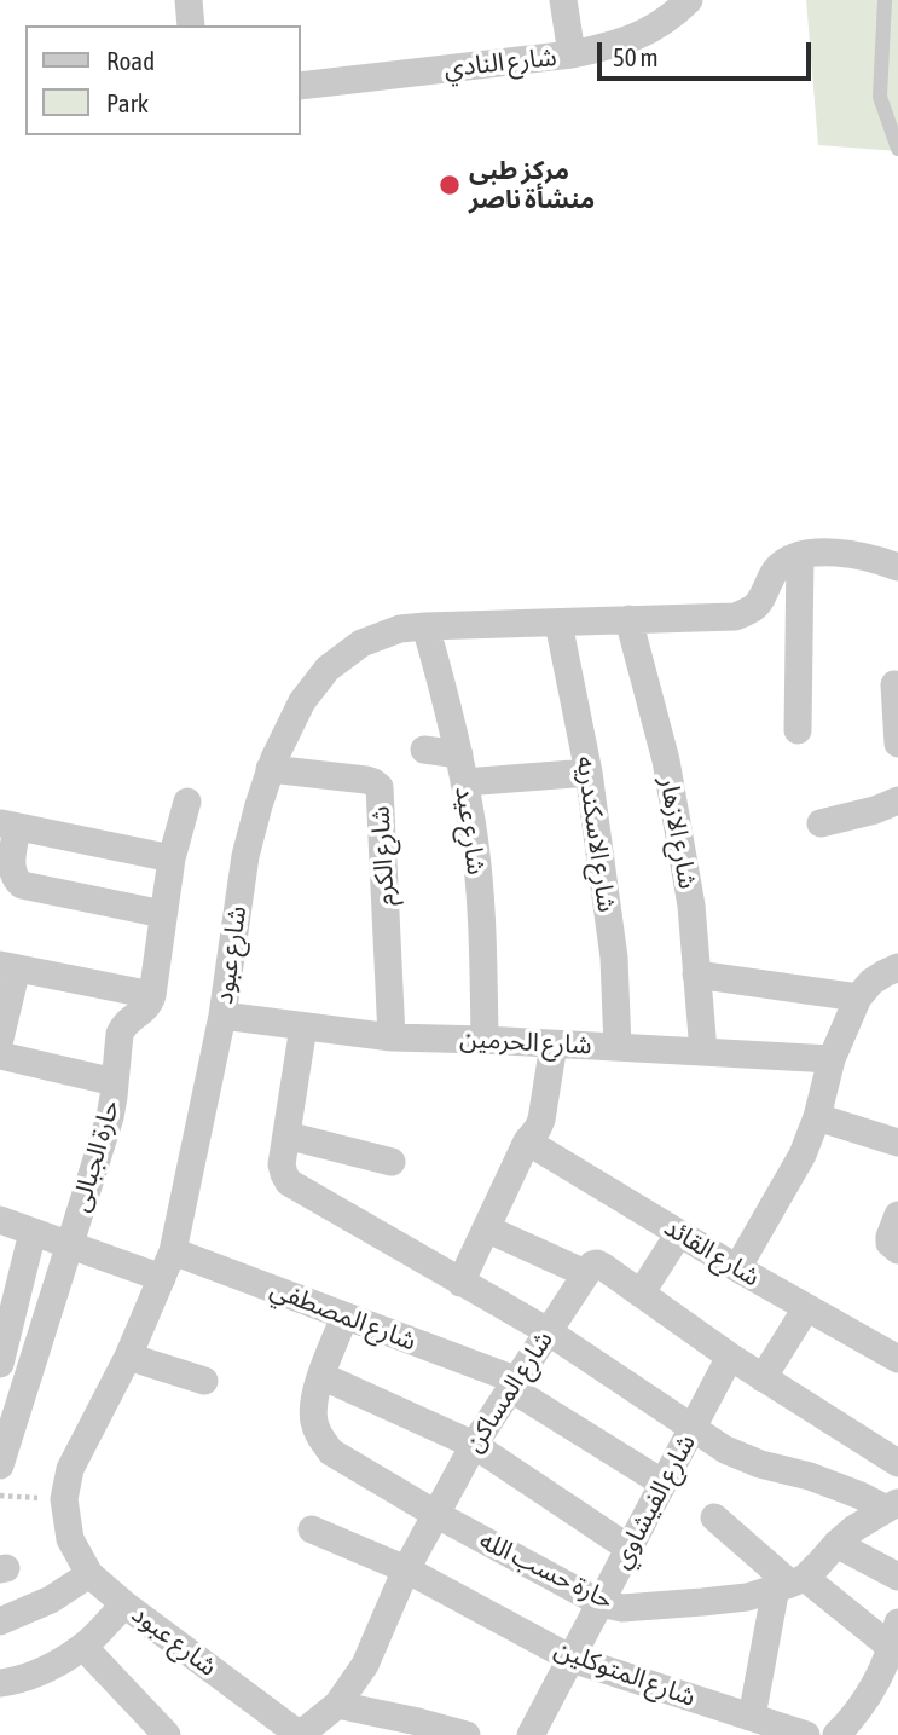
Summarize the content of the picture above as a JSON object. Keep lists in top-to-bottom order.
{
  "streets": {
    "street": [
      "شارع النادي",
      "شارع عيد",
      "شارع الازهار",
      "شارع الاسكندريه",
      "شارع الكرم",
      "شارع عبود",
      "شارع الحرمين",
      "حارة الجبالى",
      "شارع القائد",
      "شارع المصطفي",
      "شارع المساكن",
      "شارع الفيشاوي",
      "حارة حسب الله",
      "شارع المتوكلين"
    ]
  },
  "crossings": [
    ["شارع عيد", "شارع عبود"],
    ["شارع عيد", "شارع الحرمين"],
    ["شارع الازهار", "شارع عبود"],
    ["شارع الازهار", "شارع الحرمين"],
    ["شارع الاسكندريه", "شارع عبود"],
    ["شارع الاسكندريه", "شارع الحرمين"],
    ["شارع الكرم", "شارع عبود"],
    ["شارع الكرم", "شارع الحرمين"],
    ["شارع عبود", "شارع الحرمين"],
    ["شارع عبود", "شارع المصطفي"],
    ["شارع عبود", "شارع المساكن"],
    ["شارع المصطفي", "شارع المساكن"],
    ["شارع المصطفي", "شارع الفيشاوي"],
    ["شارع المساكن", "حارة حسب الله"],
    ["شارع المساكن", "شارع المتوكلين"],
    ["شارع الفيشاوي", "حارة حسب الله"],
    ["شارع الفيشاوي", "شارع المتوكلين"]
  ],
  "places": ["مركز طبى منشأة ناصر"],
  "legend": ["Road", "Park"],
  "scale_bar": "50 m"
}
